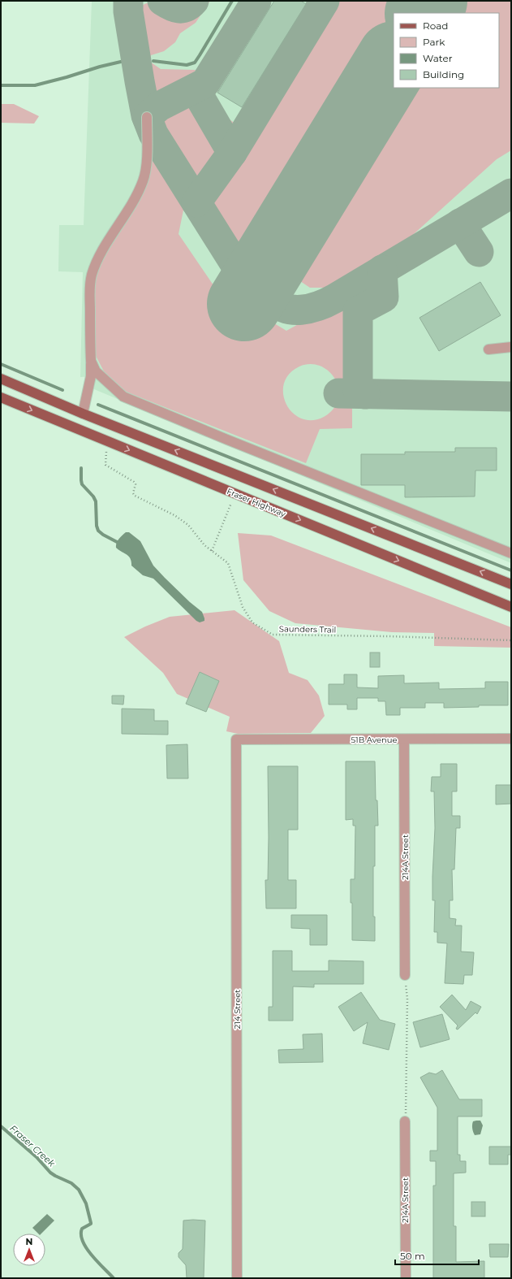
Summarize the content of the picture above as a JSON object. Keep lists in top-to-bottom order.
{
  "streets": {
    "main road": ["Fraser Highway"],
    "street": ["51B Avenue", "214A Street", "214 Street"],
    "path": ["Saunders Trail"]
  },
  "crossings": [
    ["51B Avenue", "214A Street"],
    ["51B Avenue", "214 Street"]
  ],
  "water": ["Fraser Creek"],
  "legend": [
    "Road",
    "Park",
    "Water",
    "Building"
  ],
  "scale_bar": "50 m",
  "north": "top"
}
